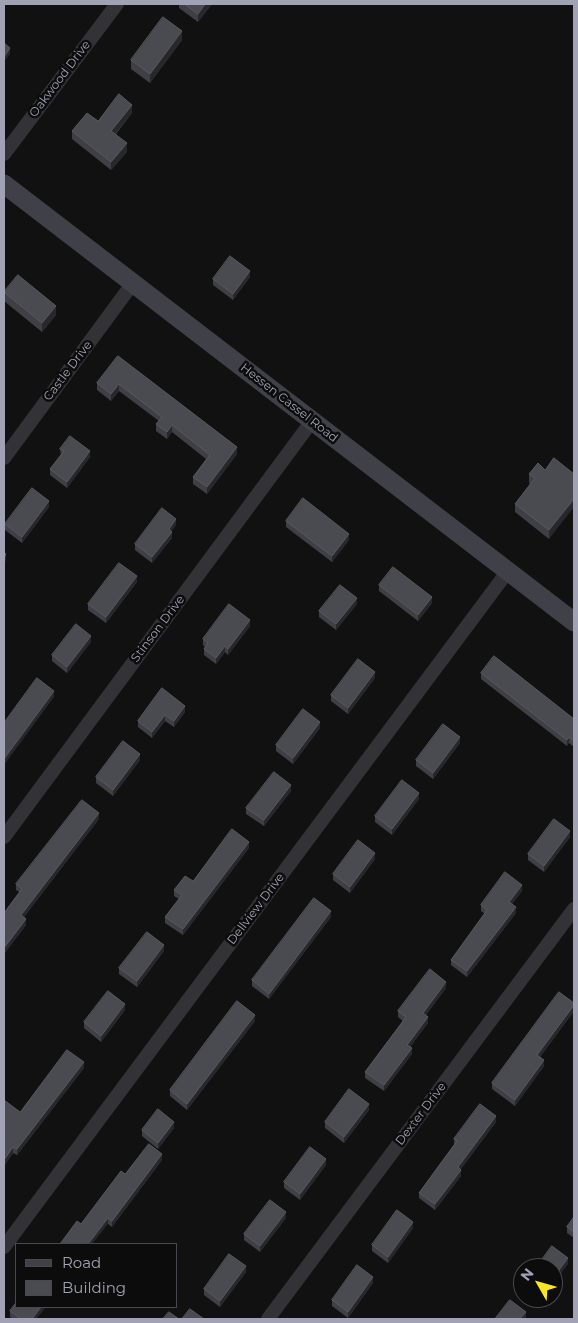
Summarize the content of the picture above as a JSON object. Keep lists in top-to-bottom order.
{
  "streets": {
    "main road": ["Hessen Cassel Road"],
    "street": [
      "Oakwood Drive",
      "Castle Drive",
      "Stinson Drive",
      "Dellview Drive",
      "Dexter Drive"
    ]
  },
  "crossings": [
    ["Castle Drive", "Hessen Cassel Road"],
    ["Hessen Cassel Road", "Stinson Drive"],
    ["Hessen Cassel Road", "Dellview Drive"]
  ],
  "legend": ["Road", "Building"],
  "north": "top left"
}
